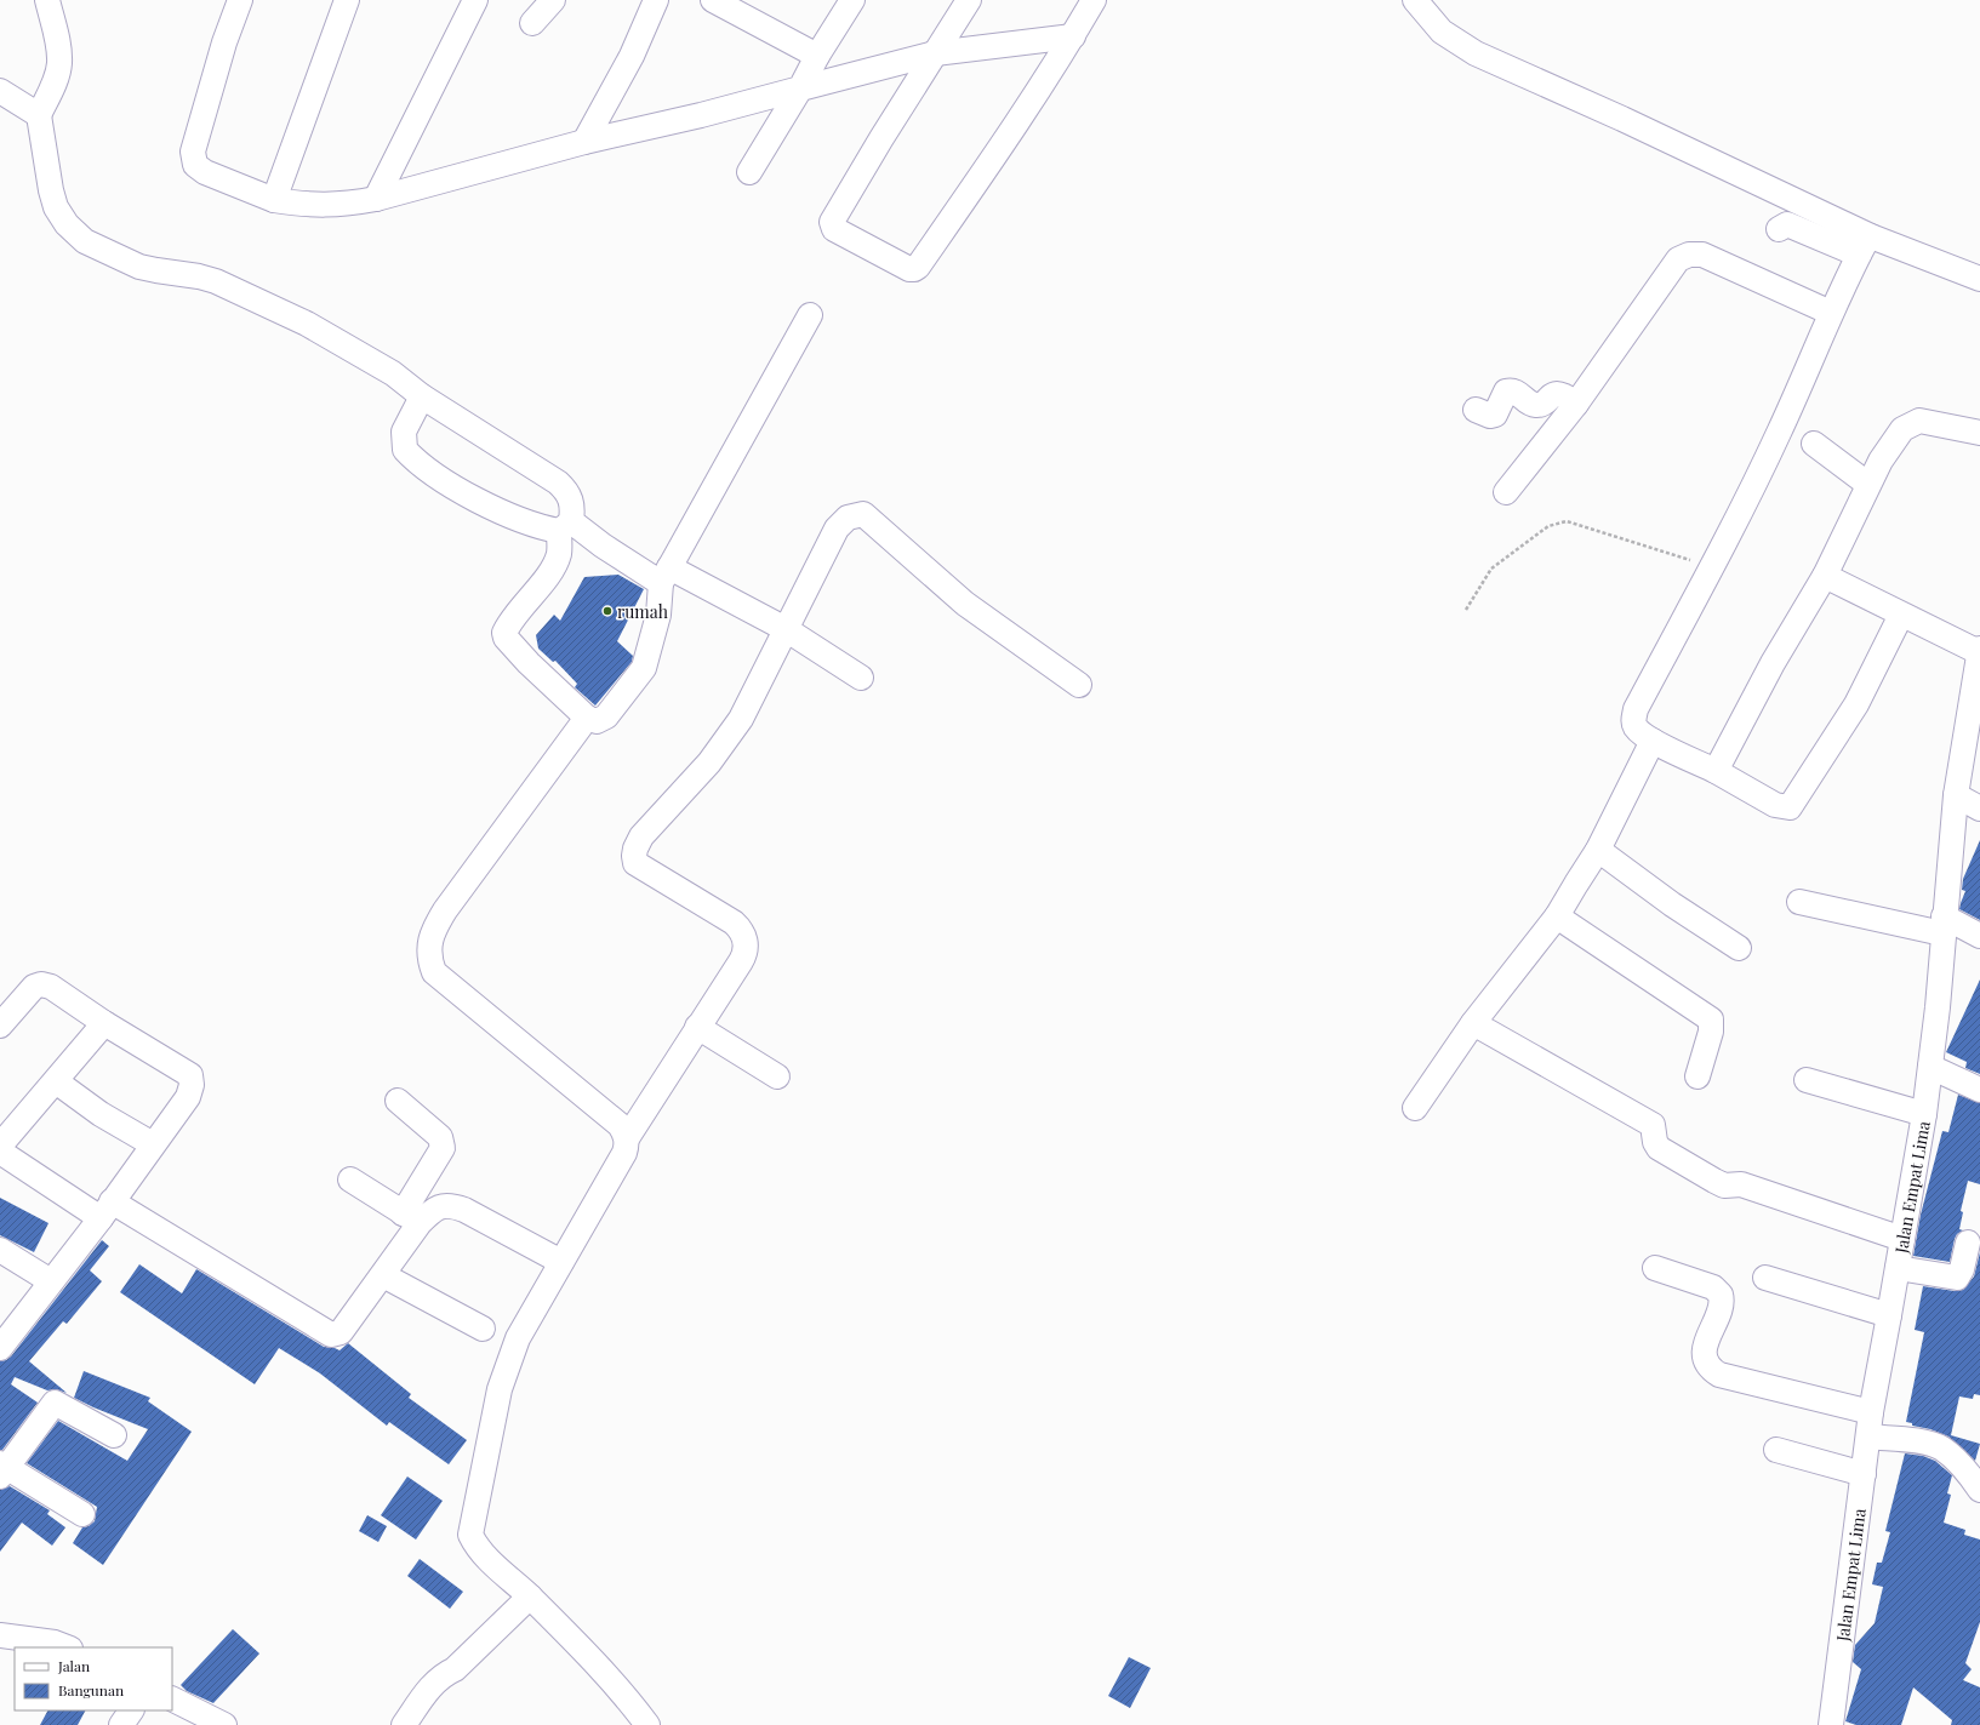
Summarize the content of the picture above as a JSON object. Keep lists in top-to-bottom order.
{
  "streets": {
    "street": ["Jalan Empat Lima"]
  },
  "places": ["rumah"],
  "legend": ["Jalan", "Bangunan"]
}
